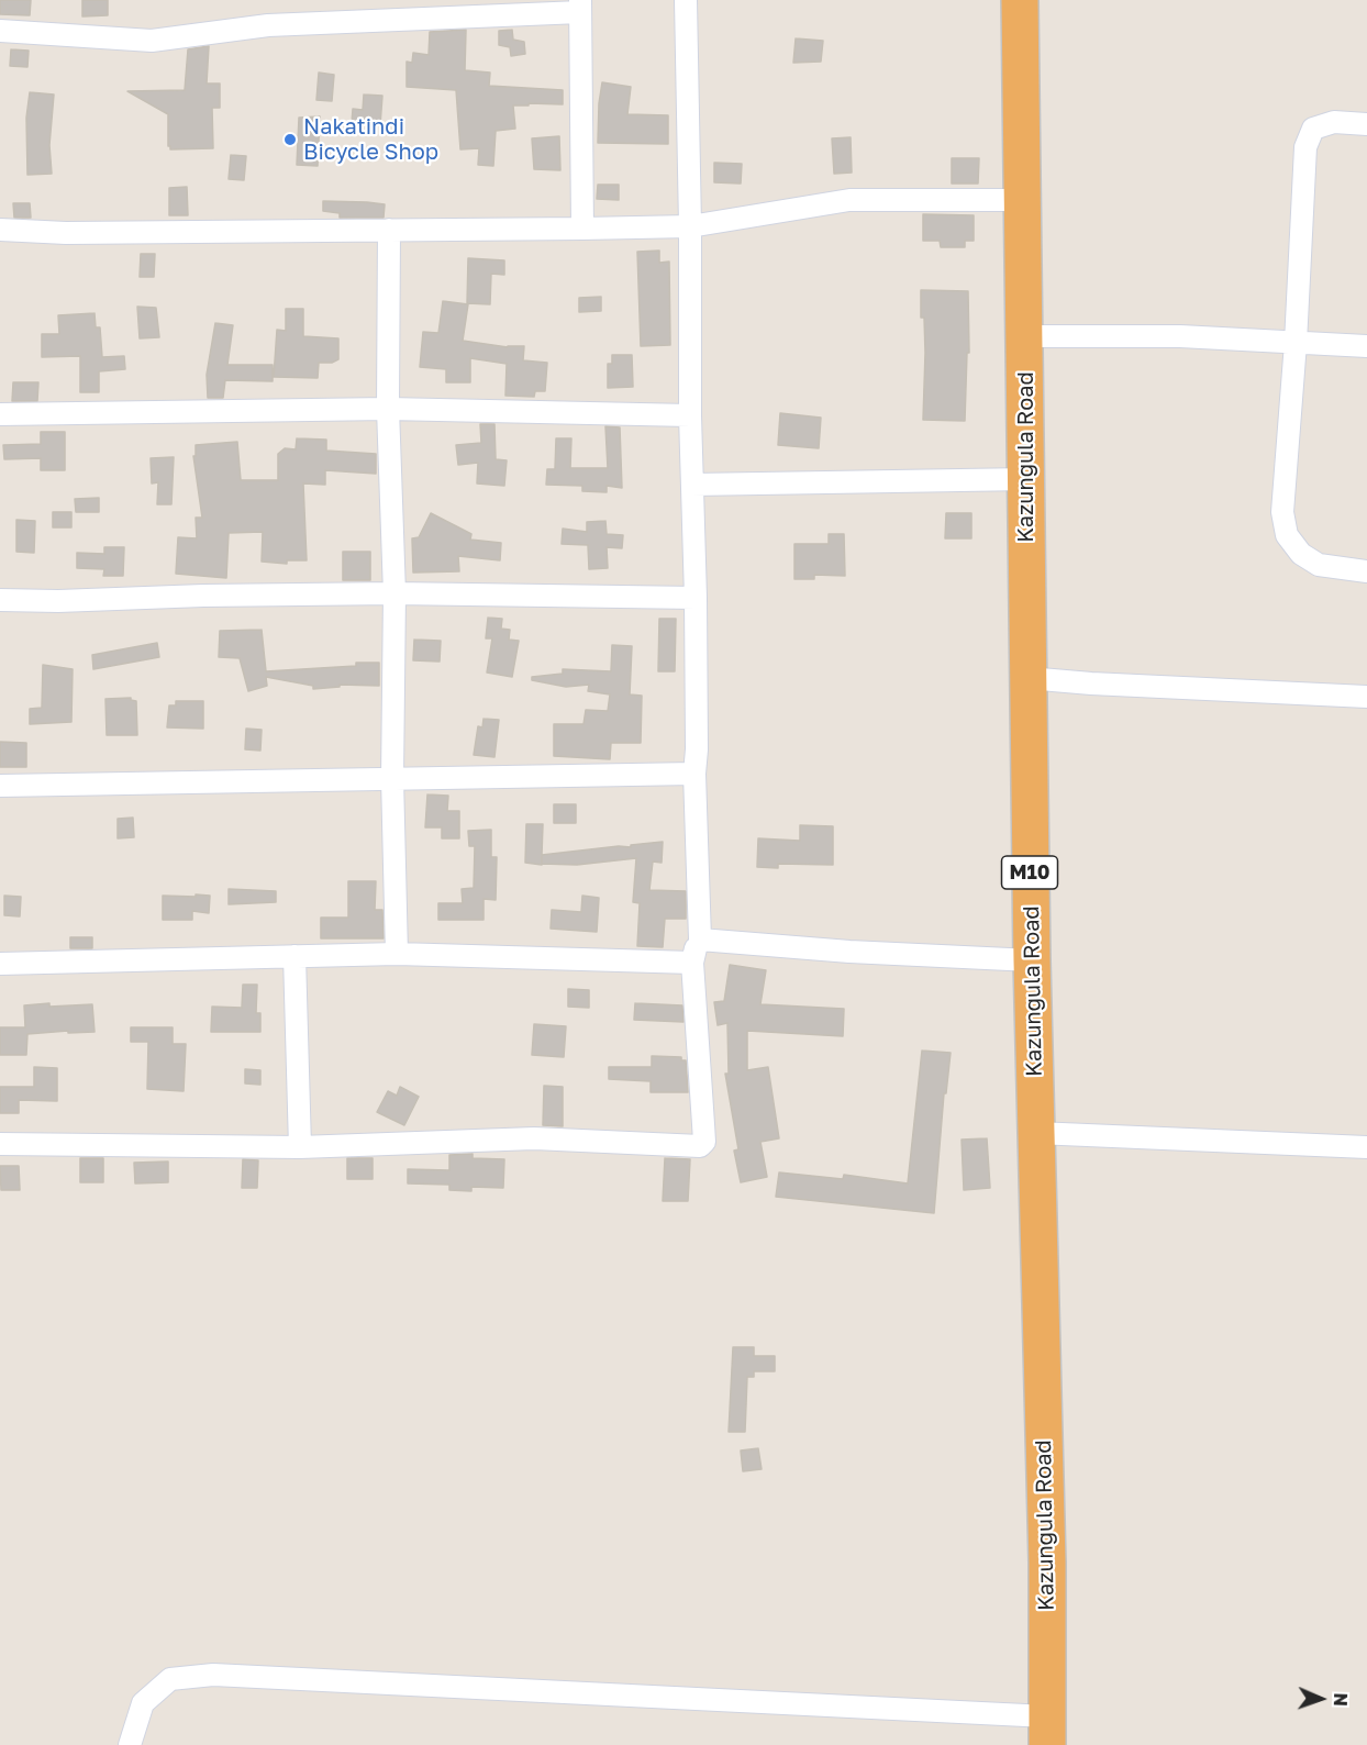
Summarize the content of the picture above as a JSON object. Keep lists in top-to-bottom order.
{
  "streets": {
    "highway": ["Kazungula Road", "M10"]
  },
  "places": ["Nakatindi Bicycle Shop"],
  "north": "right"
}
